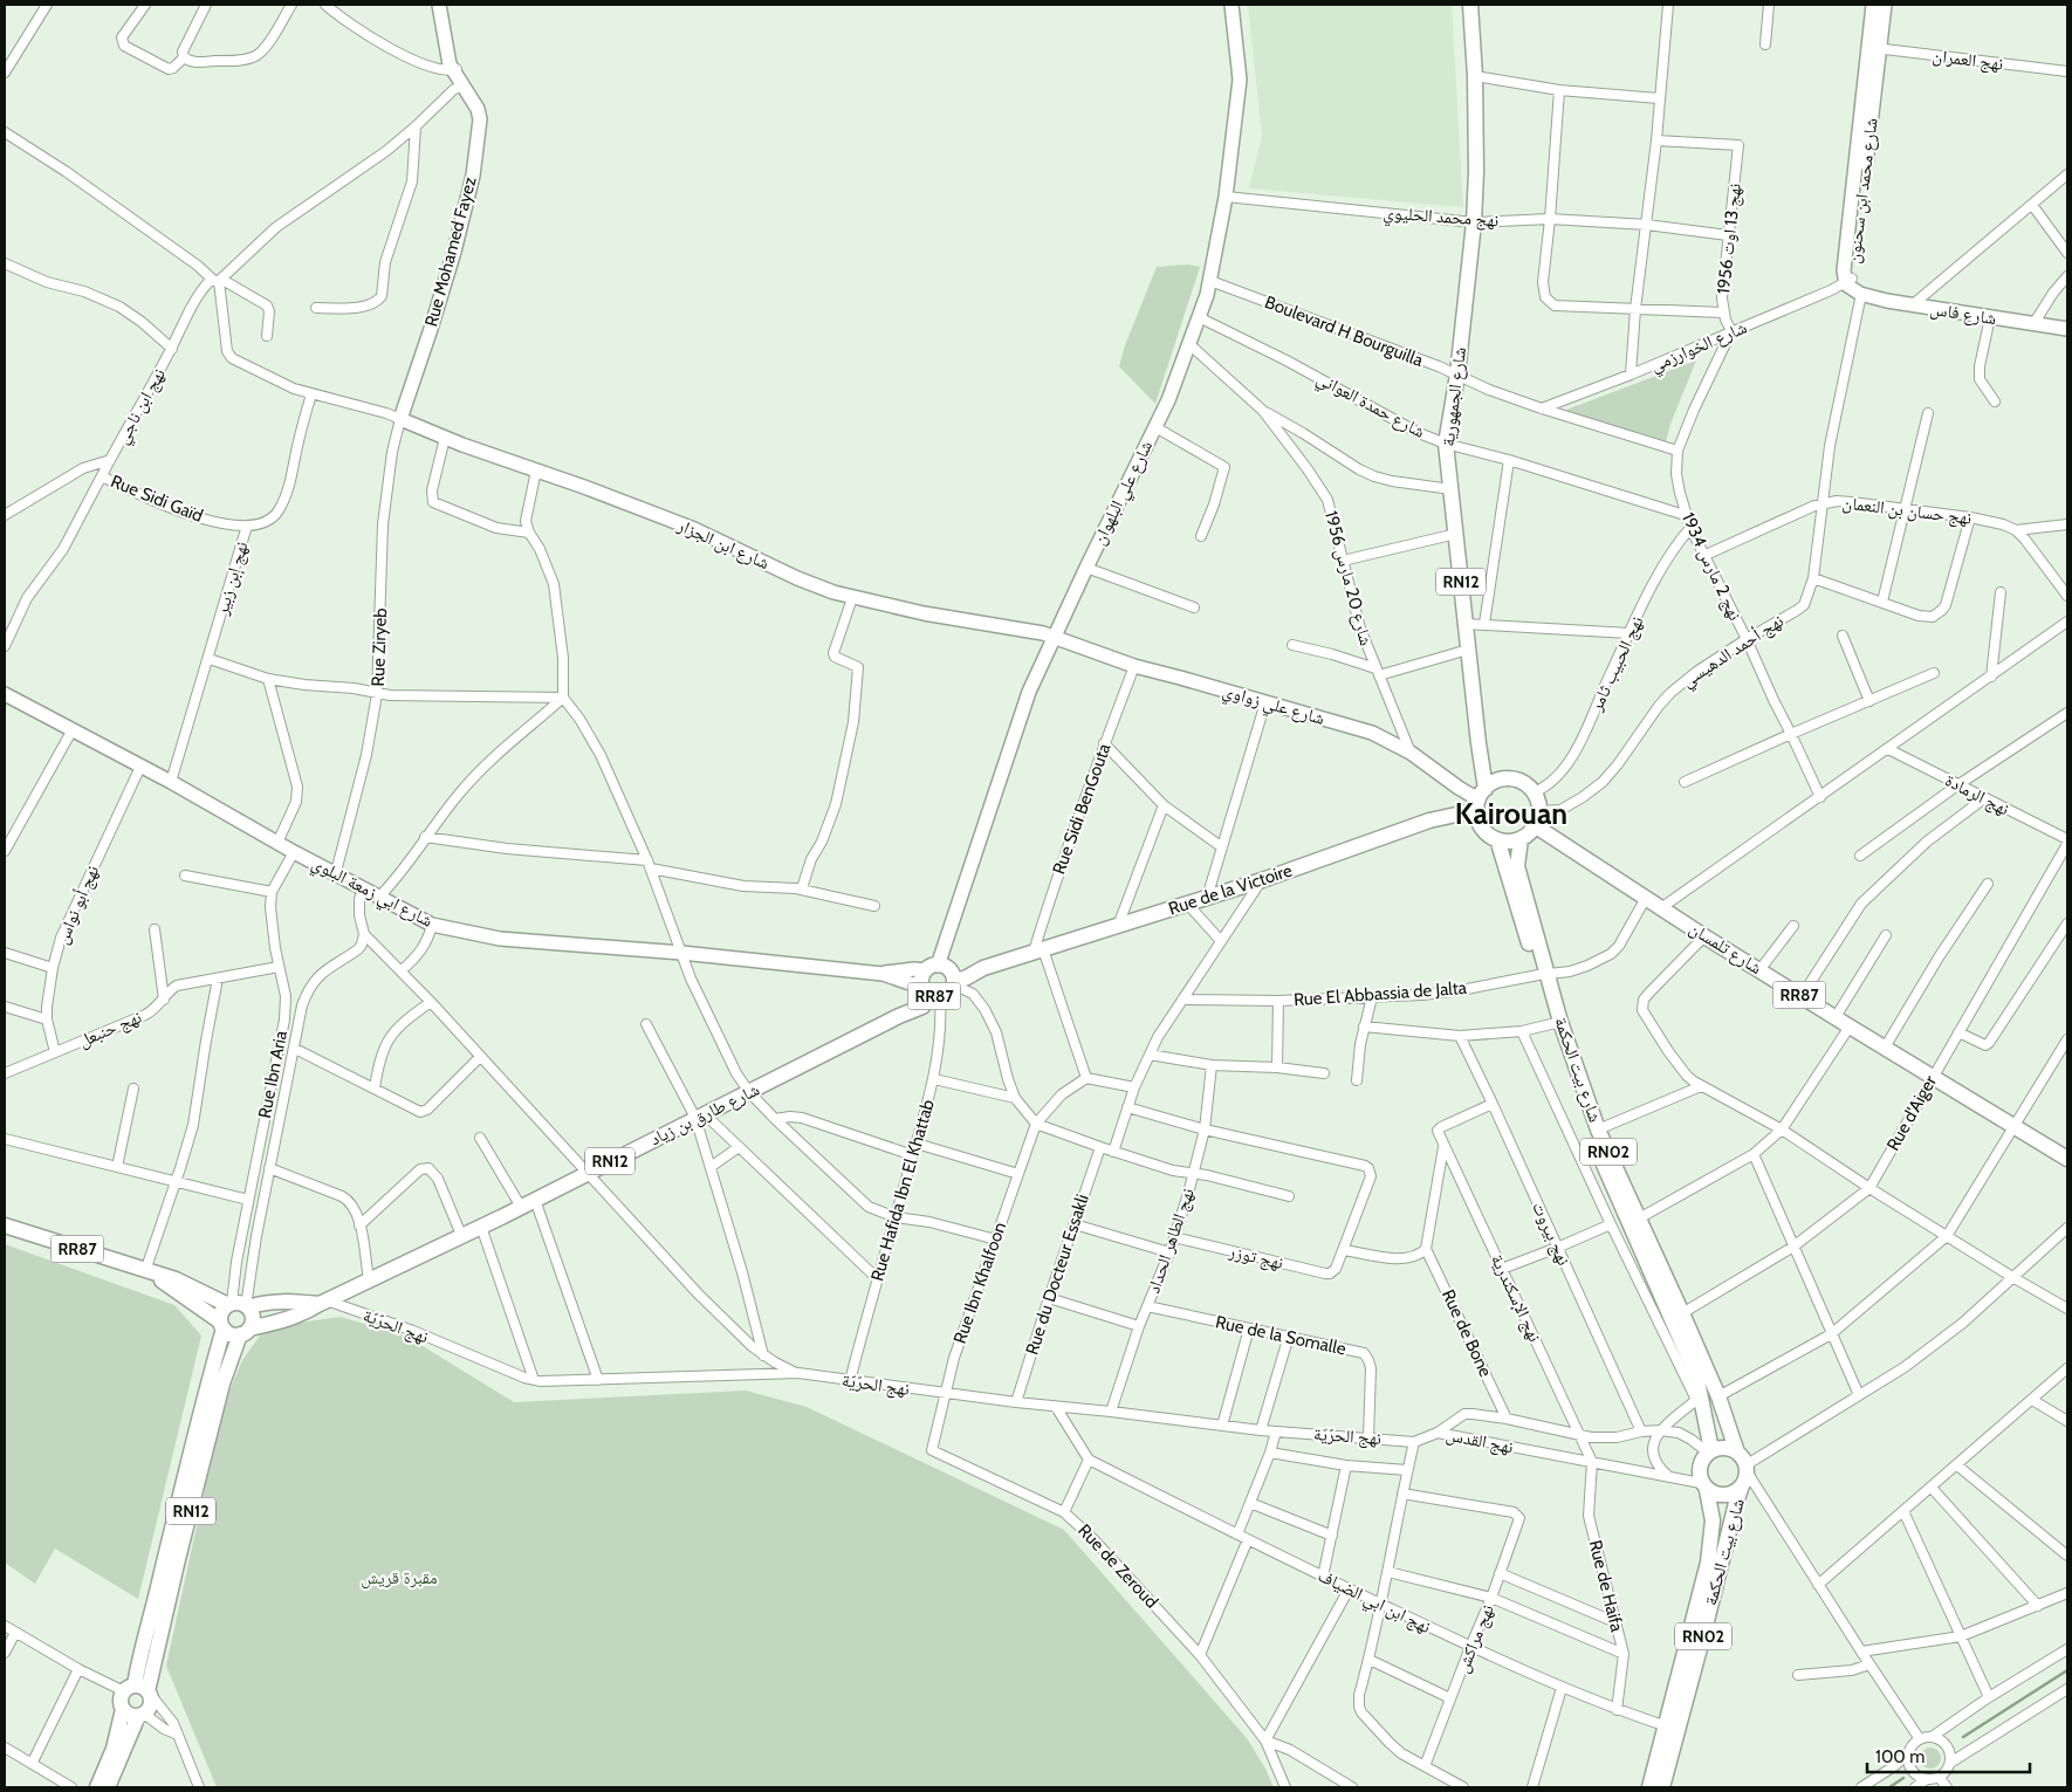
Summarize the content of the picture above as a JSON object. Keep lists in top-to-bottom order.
{
  "streets": {
    "main road": [
      "شارع الجمهورية",
      "RN12",
      "Rue de la Victoire",
      "شارع تلمسان",
      "RR87",
      "شارع بيت الحكمة",
      "شارع طارق بن زياد",
      "RN02"
    ],
    "street": [
      "نهج العمران",
      "شارع محمد ابن سحنون",
      "نهج محمد الحليوي",
      "نهج 13 اوت 1956",
      "Rue Mohamed Fayez",
      "شارع فاس",
      "Boulevard H Bourguilla",
      "شارع الخوارزمي",
      "شارع حمدة العواني",
      "نهج ابن ناجي",
      "شارع علي البلهوان",
      "Rue Sidi Gaïd",
      "نهج حسان بن النعمان",
      "شارع ابن الجزار",
      "نهج 2 مارس 1934",
      "نهج إبن زبير",
      "شارع 20 مارس 1956",
      "Rue Ziryeb",
      "نهج أحمد الدهيسي",
      "نهج الحبيب ثامر",
      "شارع علي زواوي",
      "نهج الرمادة",
      "Rue Sidi BenGouta",
      "شارع ابي زمعة البلوي",
      "نهج أبو نواس",
      "Rue El Abbassia de Jalta",
      "نهج حنبعل",
      "Rue Ibn Aria",
      "Rue d'Aiger",
      "Rue Hafida Ibn El Khattab",
      "نهج بيروت",
      "نهج الطاهر الحداد",
      "نهج توزر",
      "Rue du Docteur Essakli",
      "Rue Ibn Khalfoon",
      "نهج الإسكندرية",
      "نهج الحرّيّة",
      "Rue de Bone",
      "Rue de la Somalle",
      "نهج القدس",
      "Rue de Zeroud",
      "Rue de Haifa",
      "نهج ابن ابي الضياف",
      "نهج مراكش"
    ]
  },
  "crossings": [
    ["نهج العمران", "شارع محمد ابن سحنون"],
    ["شارع محمد ابن سحنون", "شارع فاس"],
    ["شارع محمد ابن سحنون", "شارع الخوارزمي"],
    ["شارع محمد ابن سحنون", "نهج أحمد الدهيسي"],
    ["نهج محمد الحليوي", "نهج 13 اوت 1956"],
    ["نهج محمد الحليوي", "شارع الجمهورية"],
    ["نهج محمد الحليوي", "شارع علي البلهوان"],
    ["نهج 13 اوت 1956", "شارع الخوارزمي"],
    ["نهج 13 اوت 1956", "نهج 2 مارس 1934"],
    ["Rue Mohamed Fayez", "نهج ابن ناجي"],
    ["Rue Mohamed Fayez", "شارع ابن الجزار"],
    ["Rue Mohamed Fayez", "Rue Ziryeb"],
    ["شارع فاس", "نهج أحمد الدهيسي"],
    ["Boulevard H Bourguilla", "شارع الخوارزمي"],
    ["Boulevard H Bourguilla", "شارع الجمهورية"],
    ["Boulevard H Bourguilla", "شارع علي البلهوان"],
    ["Boulevard H Bourguilla", "نهج 2 مارس 1934"],
    ["شارع الخوارزمي", "نهج 2 مارس 1934"],
    ["شارع الجمهورية", "شارع حمدة العواني"],
    ["شارع الجمهورية", "نهج أحمد الدهيسي"],
    ["شارع الجمهورية", "نهج الحبيب ثامر"],
    ["شارع الجمهورية", "شارع علي زواوي"],
    ["شارع الجمهورية", "Rue de la Victoire"],
    ["شارع الجمهورية", "شارع تلمسان"],
    ["شارع الجمهورية", "شارع بيت الحكمة"],
    ["شارع حمدة العواني", "شارع علي البلهوان"],
    ["شارع حمدة العواني", "نهج 2 مارس 1934"],
    ["شارع علي البلهوان", "شارع ابن الجزار"],
    ["شارع علي البلهوان", "شارع 20 مارس 1956"],
    ["شارع علي البلهوان", "شارع علي زواوي"],
    ["شارع علي البلهوان", "Rue de la Victoire"],
    ["شارع علي البلهوان", "شارع ابي زمعة البلوي"],
    ["شارع علي البلهوان", "RR87"],
    ["Rue Sidi Gaïd", "نهج إبن زبير"],
    ["نهج حسان بن النعمان", "نهج 2 مارس 1934"],
    ["نهج حسان بن النعمان", "نهج أحمد الدهيسي"],
    ["شارع ابن الجزار", "Rue Ziryeb"],
    ["شارع ابن الجزار", "شارع علي زواوي"],
    ["نهج 2 مارس 1934", "نهج أحمد الدهيسي"],
    ["نهج 2 مارس 1934", "نهج الحبيب ثامر"],
    ["نهج إبن زبير", "شارع ابي زمعة البلوي"],
    ["شارع 20 مارس 1956", "شارع علي زواوي"],
    ["RN12", "RR87"],
    ["RN12", "Rue Ibn Aria"],
    ["RN12", "شارع طارق بن زياد"],
    ["Rue Ziryeb", "شارع ابي زمعة البلوي"],
    ["نهج أحمد الدهيسي", "نهج الحبيب ثامر"],
    ["نهج أحمد الدهيسي", "شارع علي زواوي"],
    ["نهج أحمد الدهيسي", "Rue de la Victoire"],
    ["نهج أحمد الدهيسي", "شارع تلمسان"],
    ["نهج أحمد الدهيسي", "شارع بيت الحكمة"],
    ["نهج الحبيب ثامر", "شارع علي زواوي"],
    ["نهج الحبيب ثامر", "Rue de la Victoire"],
    ["نهج الحبيب ثامر", "شارع تلمسان"],
    ["نهج الحبيب ثامر", "شارع بيت الحكمة"],
    ["شارع علي زواوي", "Rue Sidi BenGouta"],
    ["شارع علي زواوي", "Rue de la Victoire"],
    ["شارع علي زواوي", "شارع تلمسان"],
    ["شارع علي زواوي", "شارع بيت الحكمة"],
    ["نهج الرمادة", "Rue d'Aiger"],
    ["Rue Sidi BenGouta", "Rue de la Victoire"],
    ["Rue de la Victoire", "شارع ابي زمعة البلوي"],
    ["Rue de la Victoire", "شارع تلمسان"],
    ["Rue de la Victoire", "RR87"],
    ["Rue de la Victoire", "شارع بيت الحكمة"],
    ["شارع ابي زمعة البلوي", "نهج أبو نواس"],
    ["شارع ابي زمعة البلوي", "RR87"],
    ["شارع ابي زمعة البلوي", "Rue Ibn Aria"],
    ["شارع ابي زمعة البلوي", "شارع طارق بن زياد"],
    ["شارع ابي زمعة البلوي", "Rue Hafida Ibn El Khattab"],
    ["نهج أبو نواس", "نهج حنبعل"],
    ["شارع تلمسان", "Rue El Abbassia de Jalta"],
    ["شارع تلمسان", "شارع بيت الحكمة"],
    ["شارع تلمسان", "Rue d'Aiger"],
    ["Rue El Abbassia de Jalta", "شارع بيت الحكمة"],
    ["RR87", "Rue Ibn Aria"],
    ["RR87", "شارع طارق بن زياد"],
    ["RR87", "Rue Hafida Ibn El Khattab"],
    ["نهج حنبعل", "Rue Ibn Aria"],
    ["شارع بيت الحكمة", "Rue d'Aiger"],
    ["شارع بيت الحكمة", "نهج القدس"],
    ["شارع بيت الحكمة", "نهج ابن ابي الضياف"],
    ["Rue Ibn Aria", "شارع طارق بن زياد"],
    ["شارع طارق بن زياد", "Rue Hafida Ibn El Khattab"],
    ["شارع طارق بن زياد", "نهج الحرّيّة"],
    ["Rue Hafida Ibn El Khattab", "نهج الحرّيّة"],
    ["نهج بيروت", "نهج الإسكندرية"],
    ["نهج بيروت", "نهج القدس"],
    ["نهج الطاهر الحداد", "نهج توزر"],
    ["نهج الطاهر الحداد", "نهج الحرّيّة"],
    ["نهج الطاهر الحداد", "Rue de la Somalle"],
    ["Rue du Docteur Essakli", "نهج الحرّيّة"],
    ["Rue Ibn Khalfoon", "نهج الحرّيّة"],
    ["Rue Ibn Khalfoon", "Rue de Zeroud"],
    ["نهج الإسكندرية", "نهج القدس"],
    ["نهج الإسكندرية", "Rue de Haifa"],
    ["نهج الحرّيّة", "Rue de la Somalle"],
    ["نهج الحرّيّة", "نهج القدس"],
    ["Rue de Bone", "نهج القدس"],
    ["نهج القدس", "Rue de Haifa"],
    ["Rue de Haifa", "نهج ابن ابي الضياف"],
    ["نهج ابن ابي الضياف", "نهج مراكش"]
  ],
  "districts": ["Kairouan"],
  "parks": ["مقبرة قريش"],
  "scale_bar": "100 m"
}
